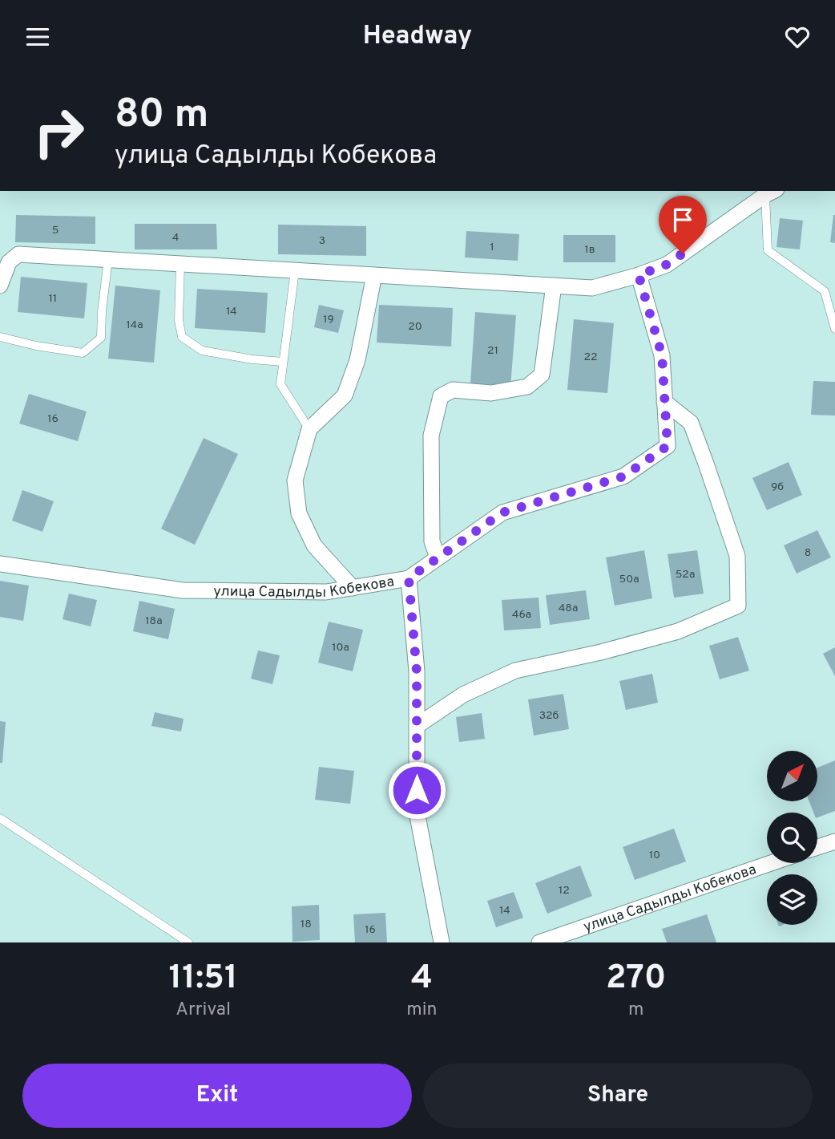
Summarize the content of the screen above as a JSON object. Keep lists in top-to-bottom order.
{
  "streets": {
    "street": ["улица Садылды Кобекова"]
  },
  "house_numbers": [
    "5",
    "4",
    "3",
    "1",
    "1в",
    "11",
    "14",
    "19",
    "14а",
    "20",
    "21",
    "22",
    "16",
    "9б",
    "8",
    "52а",
    "50а",
    "48а",
    "46а",
    "18а",
    "10а",
    "32б",
    "10",
    "12",
    "14",
    "18",
    "16"
  ],
  "north": "top right",
  "page": {
    "header": "Headway",
    "turn": ["80 m", "улица Садылды Кобекова"],
    "eta": [
      "11:51",
      "Arrival",
      "4",
      "min",
      "270",
      "m"
    ],
    "buttons": ["Exit", "Share"]
  }
}
